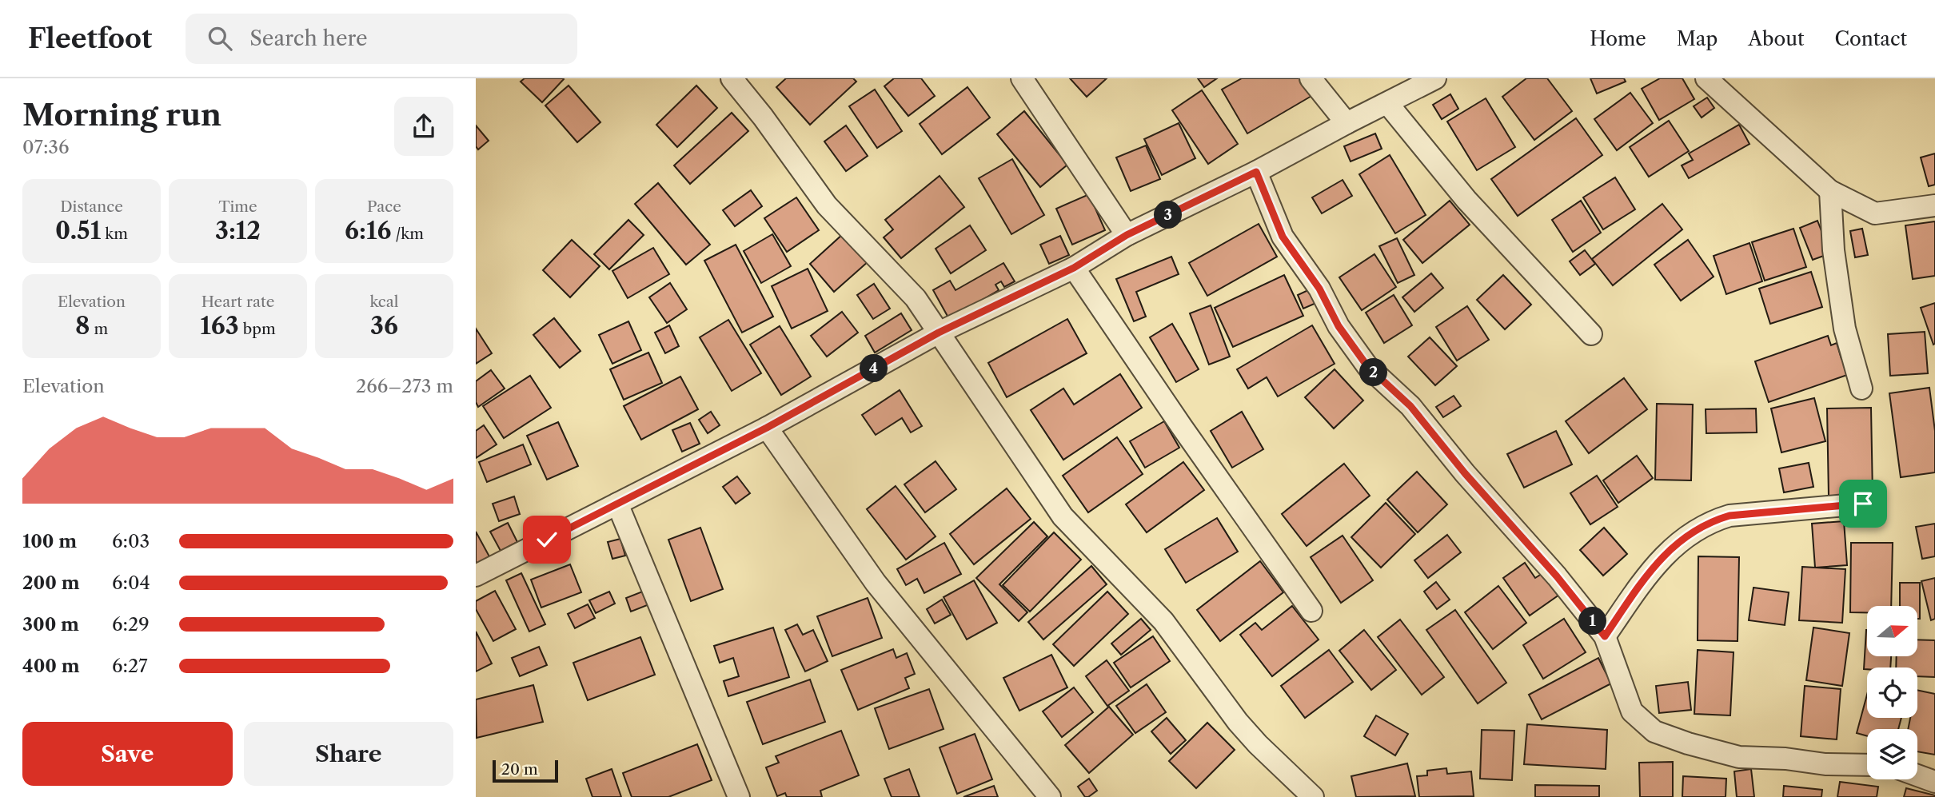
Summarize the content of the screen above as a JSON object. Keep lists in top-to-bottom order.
{
  "scale_bar": "20 m",
  "north": "right",
  "page": {
    "header": "Fleetfoot",
    "search": "Search here",
    "nav": [
      "Home",
      "Map",
      "About",
      "Contact"
    ],
    "heading": ["Morning run", "07:36"],
    "stats": [
      ["Distance", "0.51 km"],
      ["Time", "3:12"],
      ["Pace", "6:16 /km"],
      ["Elevation", "8 m"],
      ["Heart rate", "163 bpm"],
      ["kcal", "36"]
    ],
    "pins": [
      "3",
      "4",
      "2",
      "1"
    ],
    "chart": ["Elevation", "266–273 m"],
    "list": [
      {
        "name": "100 m",
        "note": "6:03"
      },
      {
        "name": "200 m",
        "note": "6:04"
      },
      {
        "name": "300 m",
        "note": "6:29"
      },
      {
        "name": "400 m",
        "note": "6:27"
      }
    ],
    "buttons": ["Save", "Share"],
    "scale": "20 m"
  }
}
